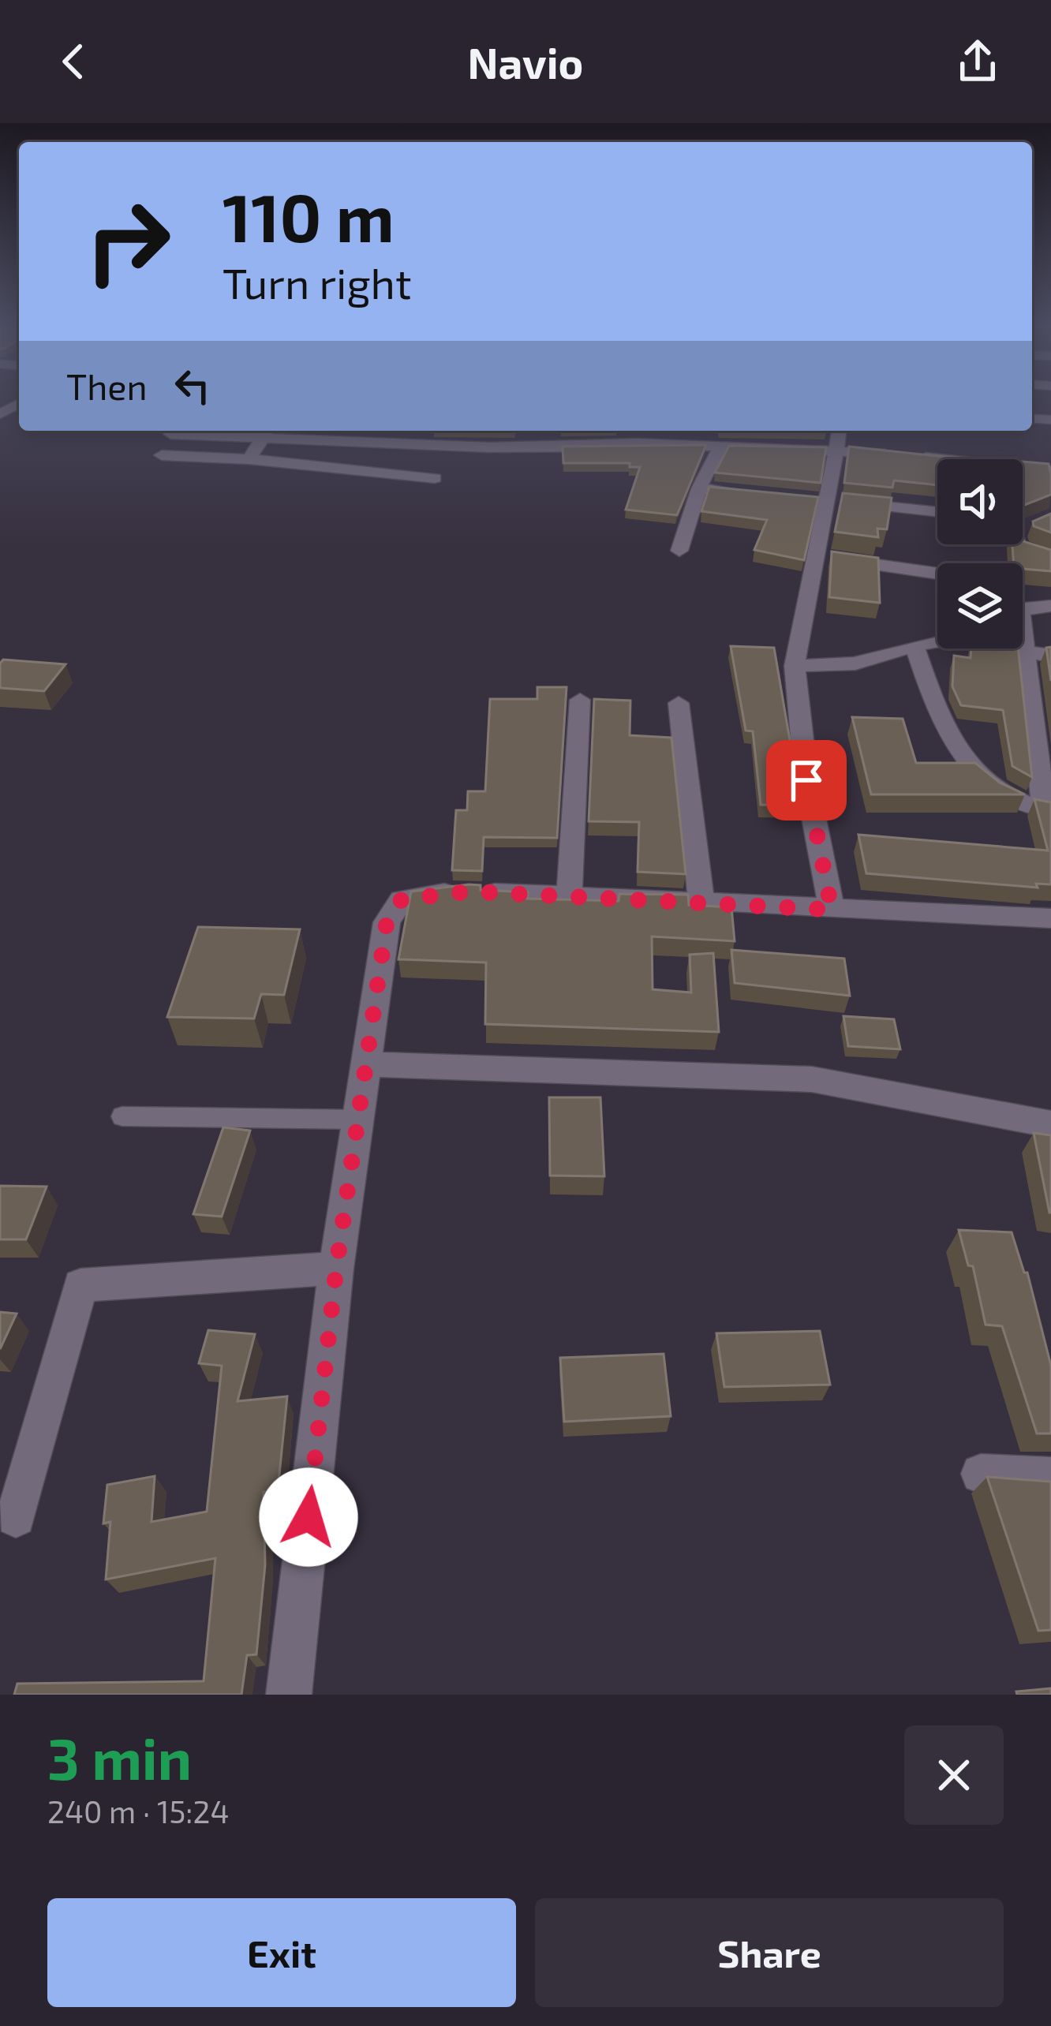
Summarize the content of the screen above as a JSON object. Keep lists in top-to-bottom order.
{
  "page": {
    "header": "Navio",
    "turn": ["110 m", "Turn right"],
    "then": "Then",
    "heading": ["3 min", "240 m · 15:24"],
    "buttons": ["Exit", "Share"]
  }
}
